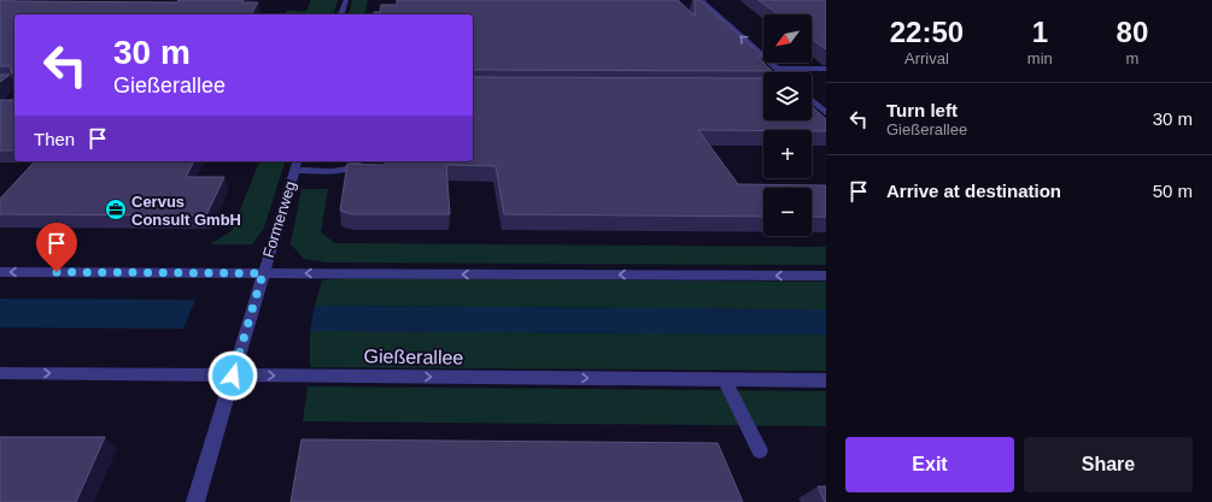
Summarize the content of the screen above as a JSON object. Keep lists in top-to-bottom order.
{
  "streets": {
    "street": ["Formerweg", "Gießerallee"]
  },
  "crossings": [
    ["Formerweg", "Gießerallee"]
  ],
  "places": {
    "office": ["Cervus Consult GmbH"]
  },
  "north": "bottom left",
  "page": {
    "eta": [
      "22:50",
      "Arrival",
      "1",
      "min",
      "80",
      "m"
    ],
    "map_buttons": ["+", "−"],
    "turn": ["30 m", "Gießerallee"],
    "list": [
      {
        "name": "Turn left",
        "note": "Gießerallee",
        "value": "30 m"
      },
      {
        "name": "Arrive at destination",
        "value": "50 m"
      }
    ],
    "then": "Then",
    "buttons": ["Exit", "Share"]
  }
}
